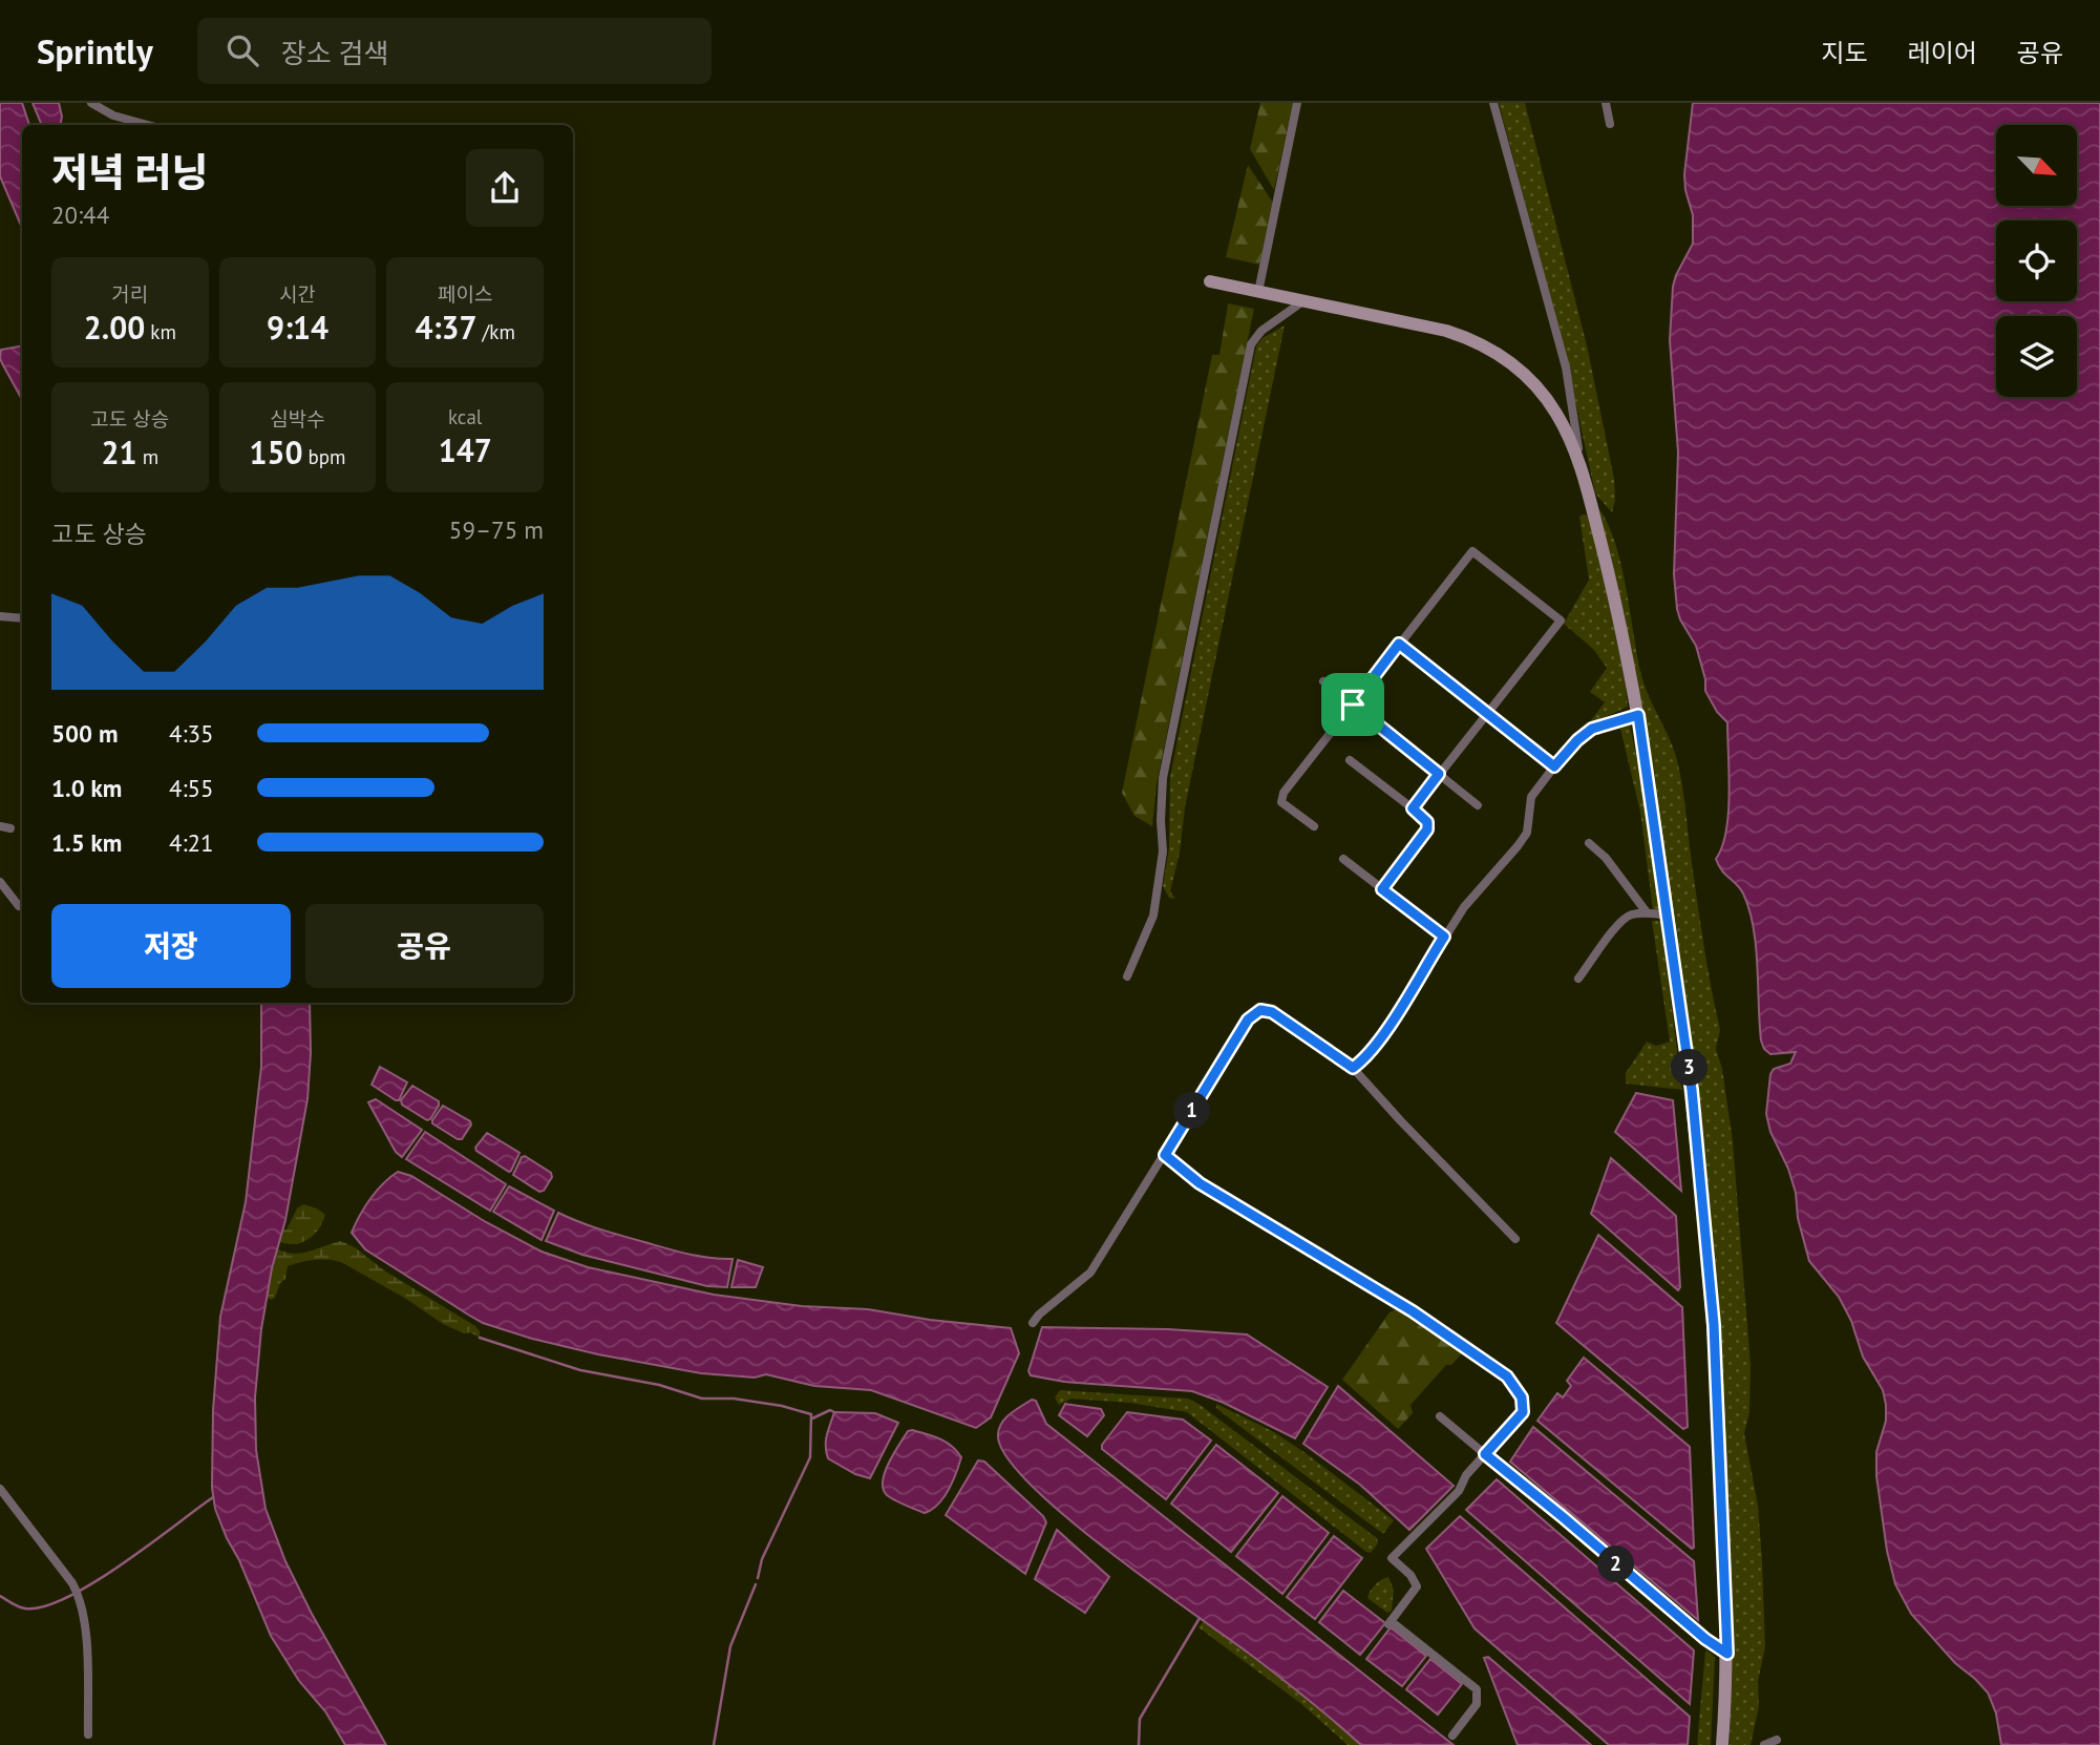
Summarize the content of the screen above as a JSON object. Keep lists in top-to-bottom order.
{
  "north": "bottom right",
  "page": {
    "header": "Sprintly",
    "search": "장소 검색",
    "nav": ["지도", "레이어", "공유"],
    "heading": ["저녁 러닝", "20:44"],
    "stats": [
      ["거리", "2.00 km"],
      ["시간", "9:14"],
      ["페이스", "4:37 /km"],
      ["고도 상승", "21 m"],
      ["심박수", "150 bpm"],
      ["kcal", "147"]
    ],
    "chart": ["고도 상승", "59–75 m"],
    "list": [
      {
        "name": "500 m",
        "note": "4:35"
      },
      {
        "name": "1.0 km",
        "note": "4:55"
      },
      {
        "name": "1.5 km",
        "note": "4:21"
      }
    ],
    "buttons": ["저장", "공유"],
    "pins": ["3", "1", "2"]
  }
}
